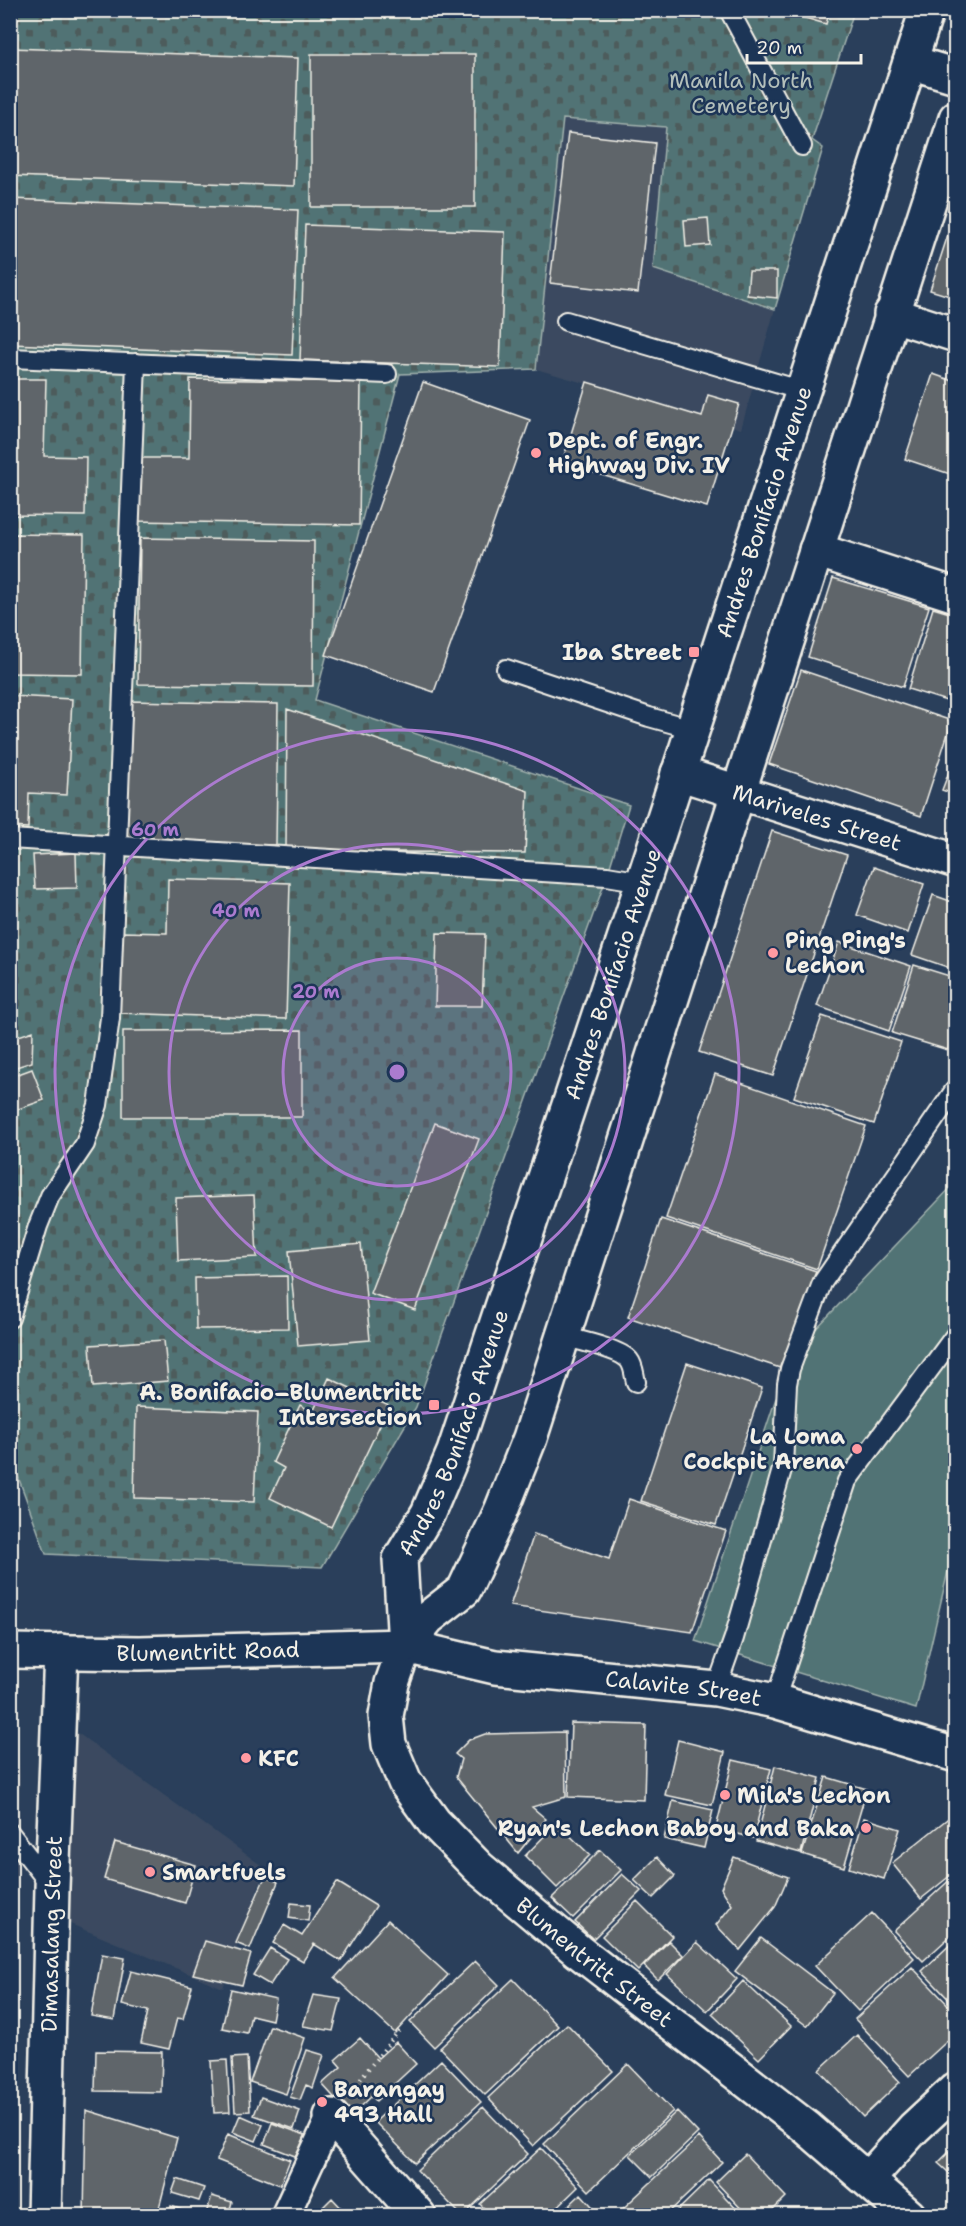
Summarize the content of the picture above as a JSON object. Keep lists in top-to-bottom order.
{
  "streets": {
    "main road": [
      "Andres Bonifacio Avenue",
      "Mariveles Street",
      "Blumentritt Road",
      "Calavite Street",
      "Dimasalang Street",
      "Blumentritt Street"
    ]
  },
  "crossings": [
    ["Andres Bonifacio Avenue", "Mariveles Street"],
    ["Andres Bonifacio Avenue", "Blumentritt Road"],
    ["Andres Bonifacio Avenue", "Calavite Street"],
    ["Andres Bonifacio Avenue", "Blumentritt Street"],
    ["Blumentritt Road", "Calavite Street"],
    ["Blumentritt Road", "Dimasalang Street"],
    ["Blumentritt Road", "Blumentritt Street"],
    ["Calavite Street", "Blumentritt Street"]
  ],
  "parks": ["Manila North Cemetery"],
  "places": {
    "other": [
      "Dept. of Engr. Highway Div. IV",
      "Ping Ping's Lechon",
      "La Loma Cockpit Arena",
      "KFC",
      "Mila's Lechon",
      "Ryan's Lechon Baboy and Baka",
      "Smartfuels",
      "Barangay 493 Hall"
    ],
    "transit": ["Iba Street", "A. Bonifacio–Blumentritt Intersection"]
  },
  "scale_bar": "20 m",
  "rings": ["60 m", "40 m", "20 m"]
}
